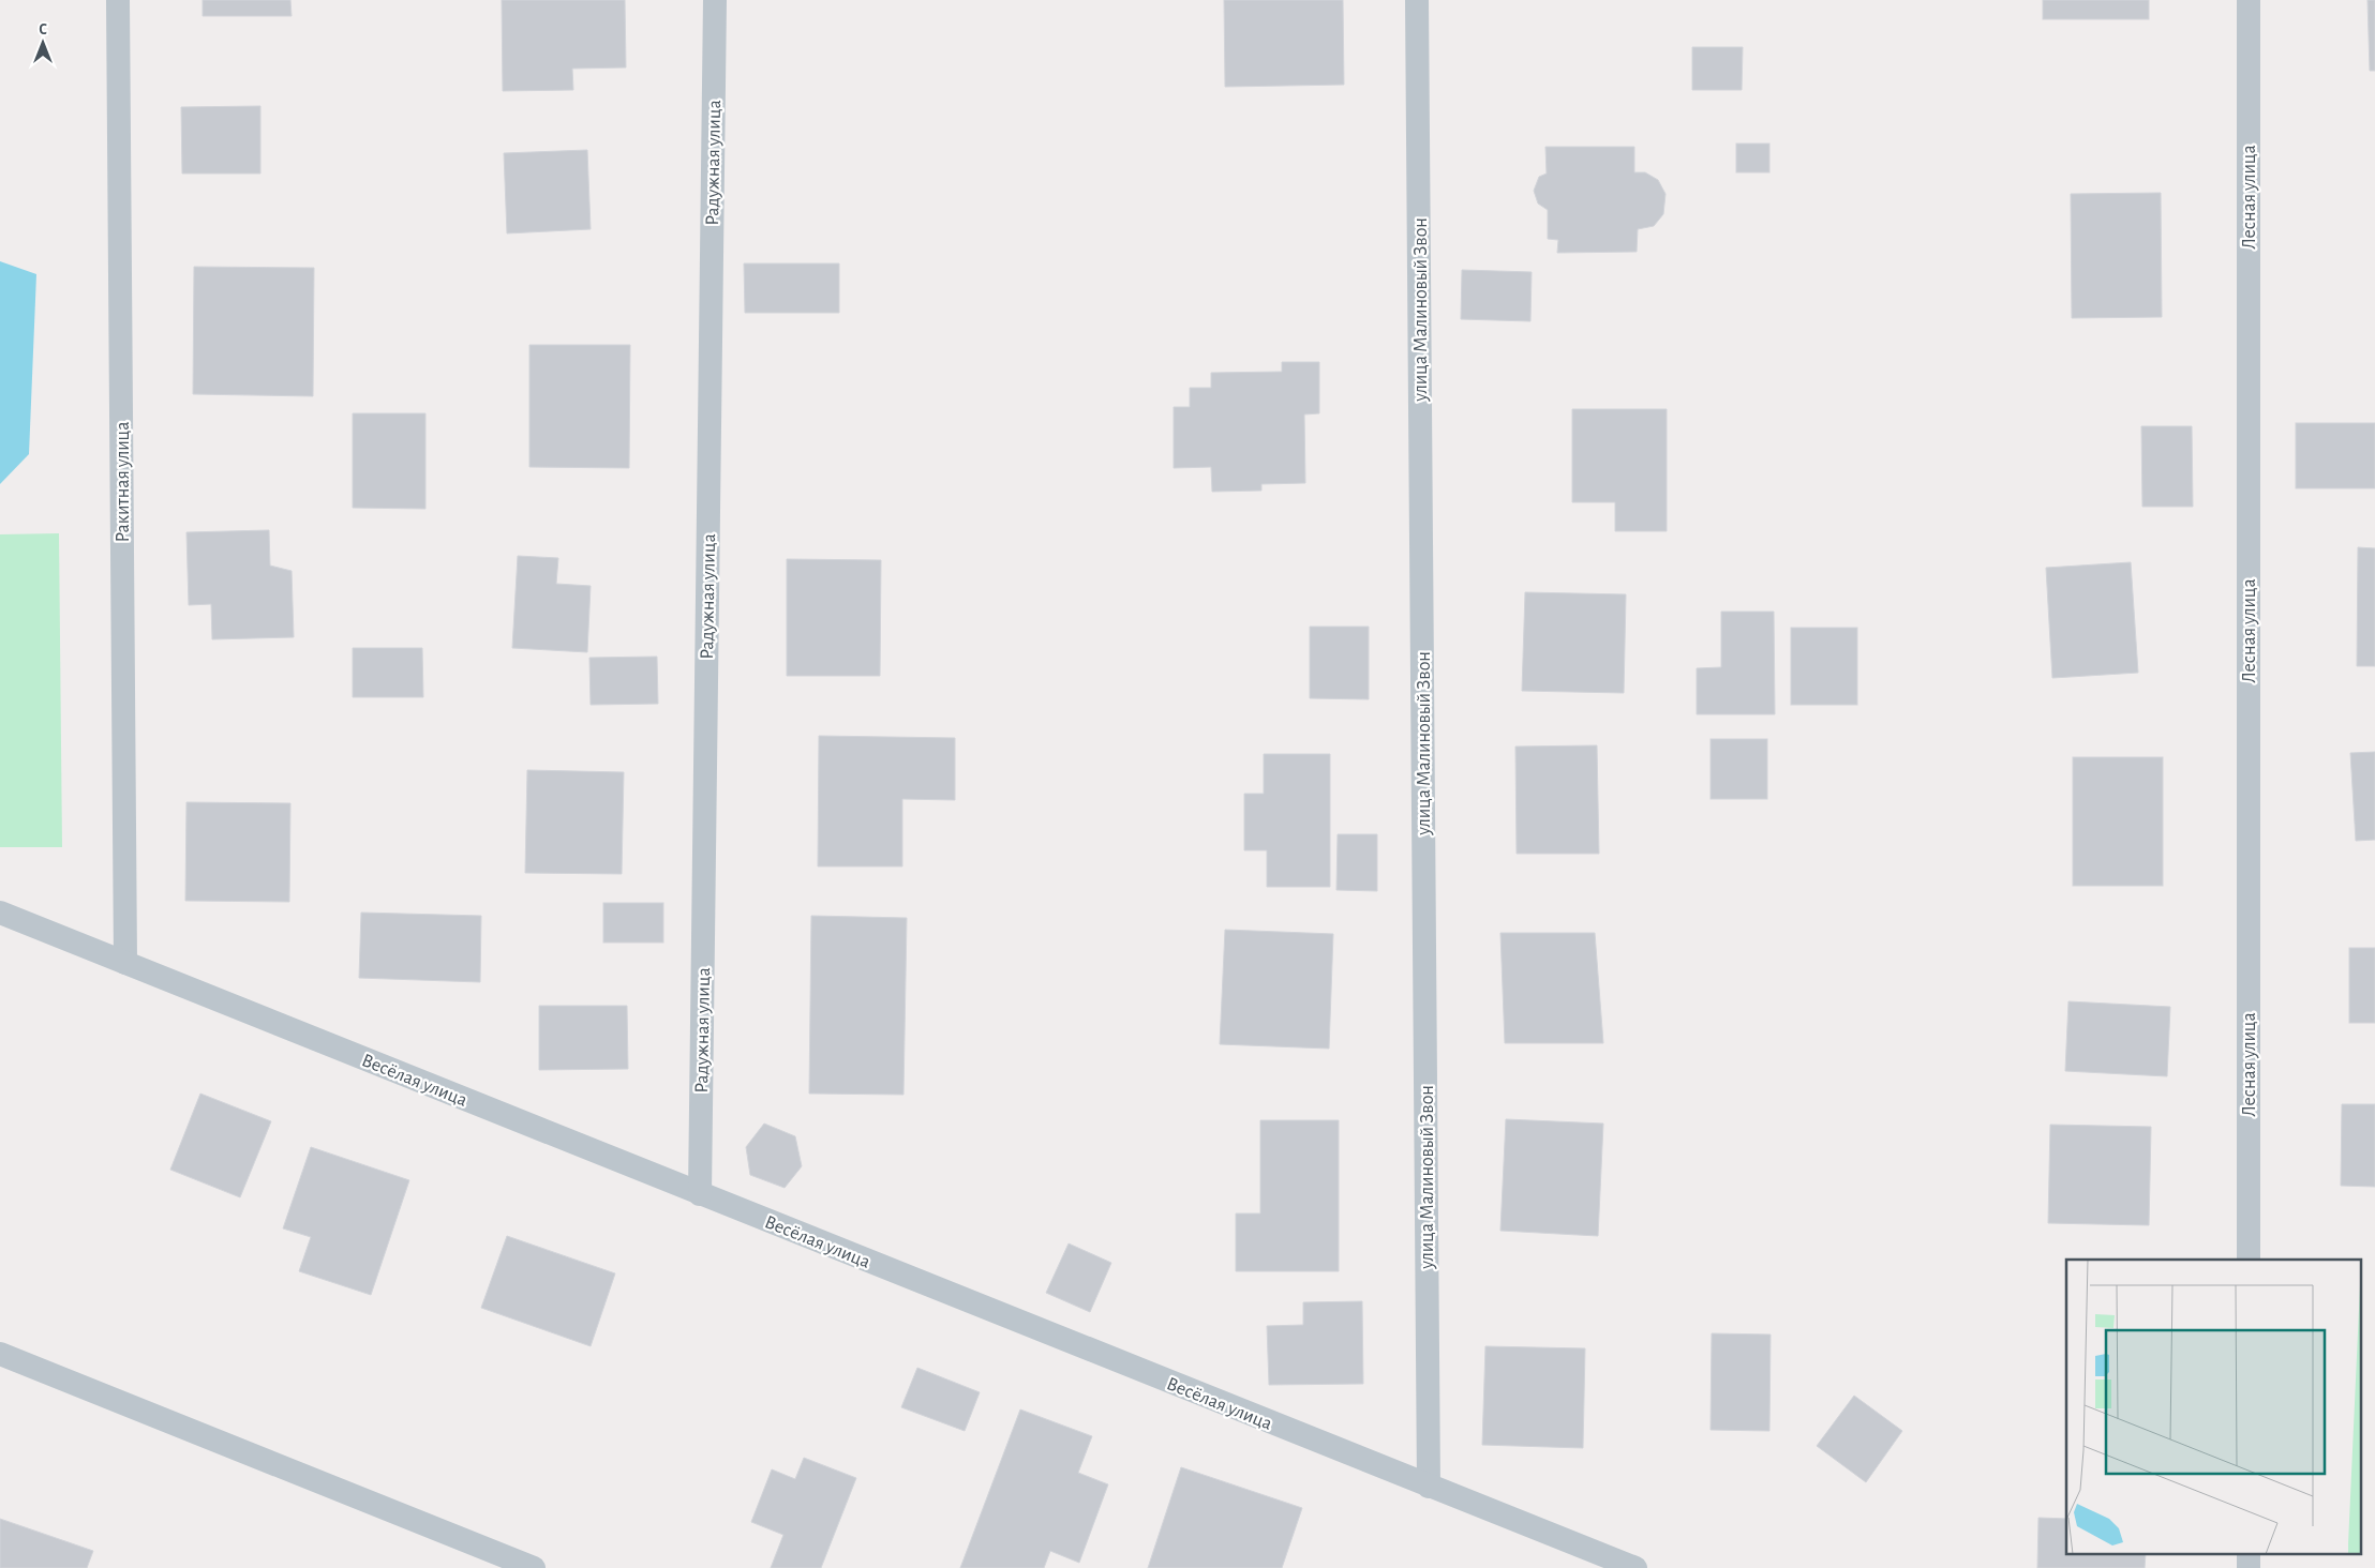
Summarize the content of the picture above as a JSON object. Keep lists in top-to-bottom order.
{
  "streets": {
    "lane": [
      "Радужная улица",
      "Лесная улица",
      "улица Малиновый Звон",
      "Ракитная улица",
      "Весёлая улица"
    ]
  },
  "crossings": [
    ["Радужная улица", "Весёлая улица"],
    ["улица Малиновый Звон", "Весёлая улица"],
    ["Ракитная улица", "Весёлая улица"]
  ],
  "north": "top"
}
